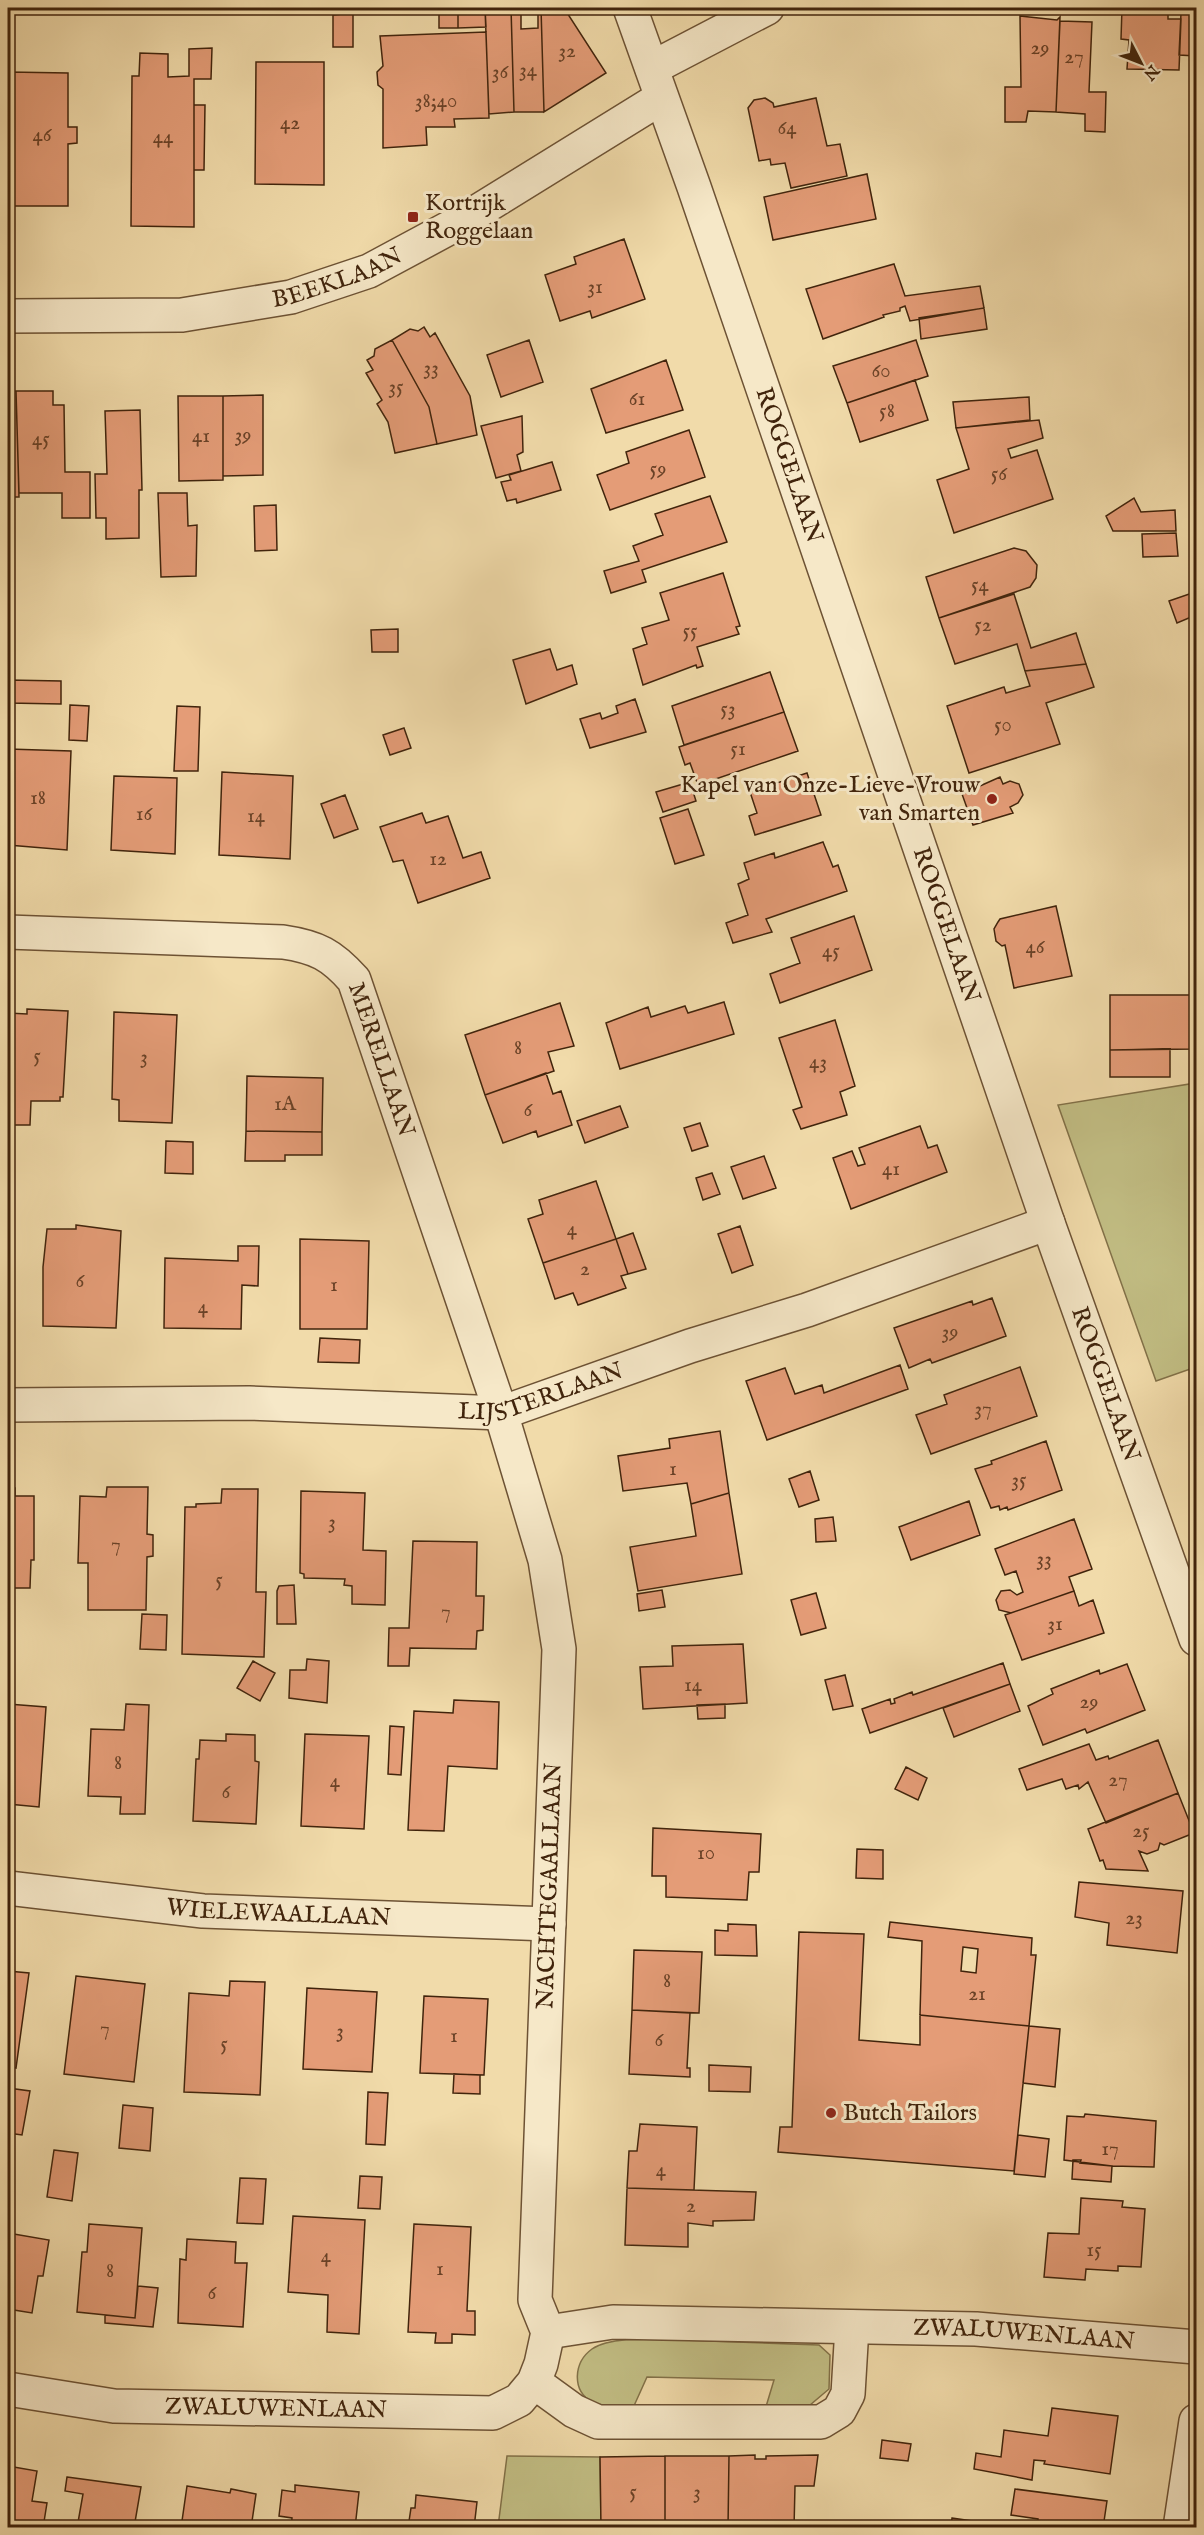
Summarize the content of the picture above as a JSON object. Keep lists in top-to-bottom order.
{
  "streets": {
    "street": [
      "BEEKLAAN",
      "ROGGELAAN",
      "MERELLAAN",
      "LIJSTERLAAN",
      "NACHTEGAALLAAN",
      "WIELEWAALLAAN",
      "ZWALUWENLAAN"
    ]
  },
  "crossings": [
    ["BEEKLAAN", "ROGGELAAN"],
    ["ROGGELAAN", "LIJSTERLAAN"],
    ["MERELLAAN", "LIJSTERLAAN"],
    ["MERELLAAN", "NACHTEGAALLAAN"],
    ["LIJSTERLAAN", "NACHTEGAALLAAN"],
    ["NACHTEGAALLAAN", "WIELEWAALLAAN"],
    ["NACHTEGAALLAAN", "ZWALUWENLAAN"]
  ],
  "places": {
    "transit": ["Kortrijk Roggelaan"],
    "other": ["Kapel van Onze-Lieve-Vrouw van Smarten", "Butch Tailors"]
  },
  "house_numbers": [
    "29",
    "32",
    "27",
    "34",
    "36",
    "38;40",
    "42",
    "64",
    "46",
    "44",
    "31",
    "33",
    "60",
    "35",
    "61",
    "58",
    "39",
    "41",
    "45",
    "59",
    "56",
    "54",
    "52",
    "55",
    "53",
    "50",
    "51",
    "18",
    "16",
    "14",
    "12",
    "46",
    "45",
    "8",
    "5",
    "3",
    "43",
    "1A",
    "6",
    "41",
    "4",
    "2",
    "6",
    "1",
    "4",
    "39",
    "37",
    "1",
    "35",
    "3",
    "7",
    "33",
    "5",
    "7",
    "31",
    "14",
    "29",
    "8",
    "27",
    "4",
    "6",
    "25",
    "10",
    "23",
    "8",
    "21",
    "7",
    "3",
    "1",
    "6",
    "5",
    "17",
    "4",
    "2",
    "15",
    "4",
    "1",
    "8",
    "6",
    "5",
    "3"
  ],
  "north": "bottom right"
}
